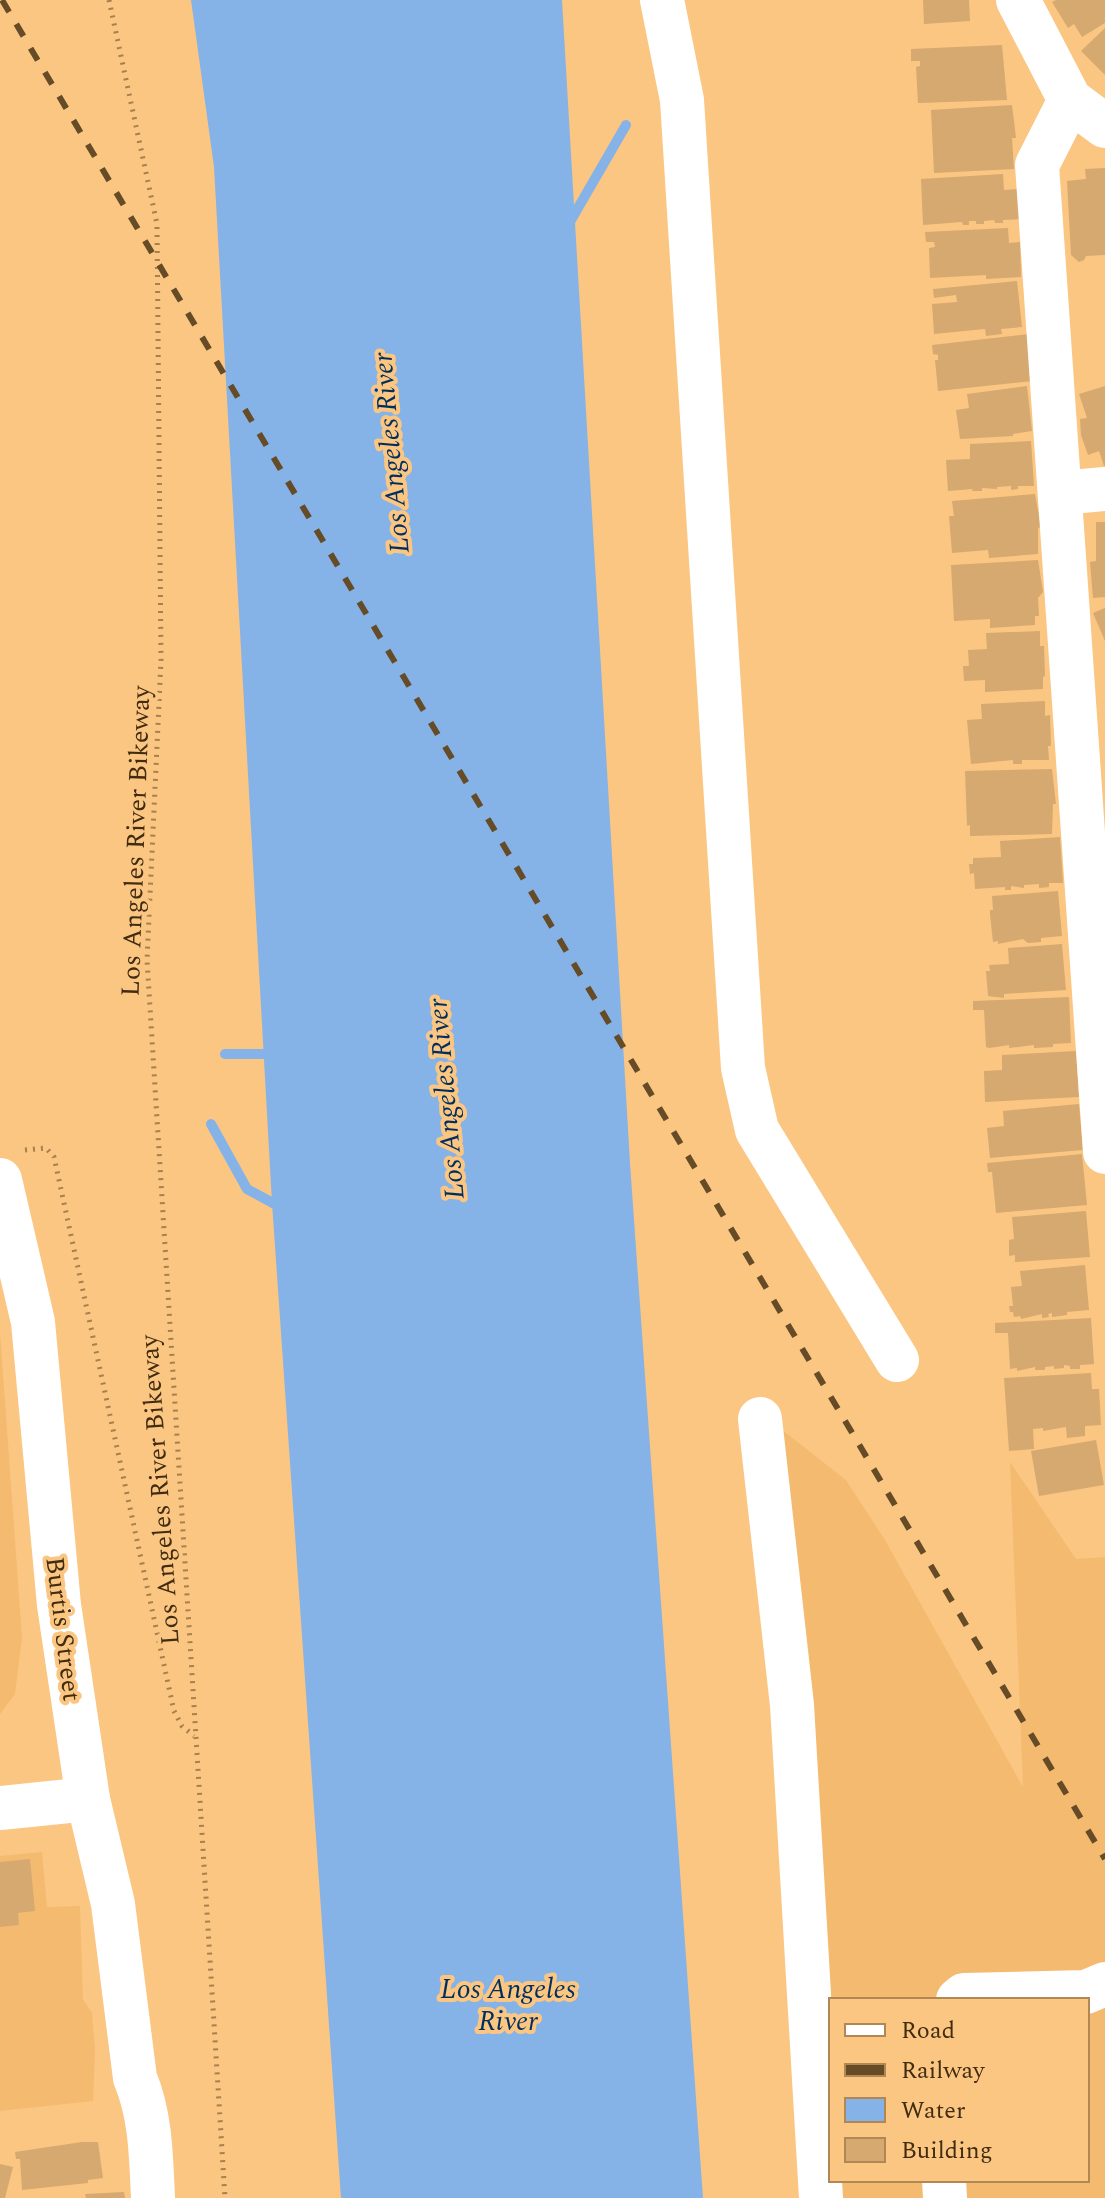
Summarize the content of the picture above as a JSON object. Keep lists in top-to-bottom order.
{
  "streets": {
    "street": ["Burtis Street"],
    "path": ["Los Angeles River Bikeway"]
  },
  "crossings": [
    ["Los Angeles River Bikeway", "Burtis Street"]
  ],
  "water": ["Los Angeles River"],
  "legend": [
    "Road",
    "Railway",
    "Water",
    "Building"
  ]
}
